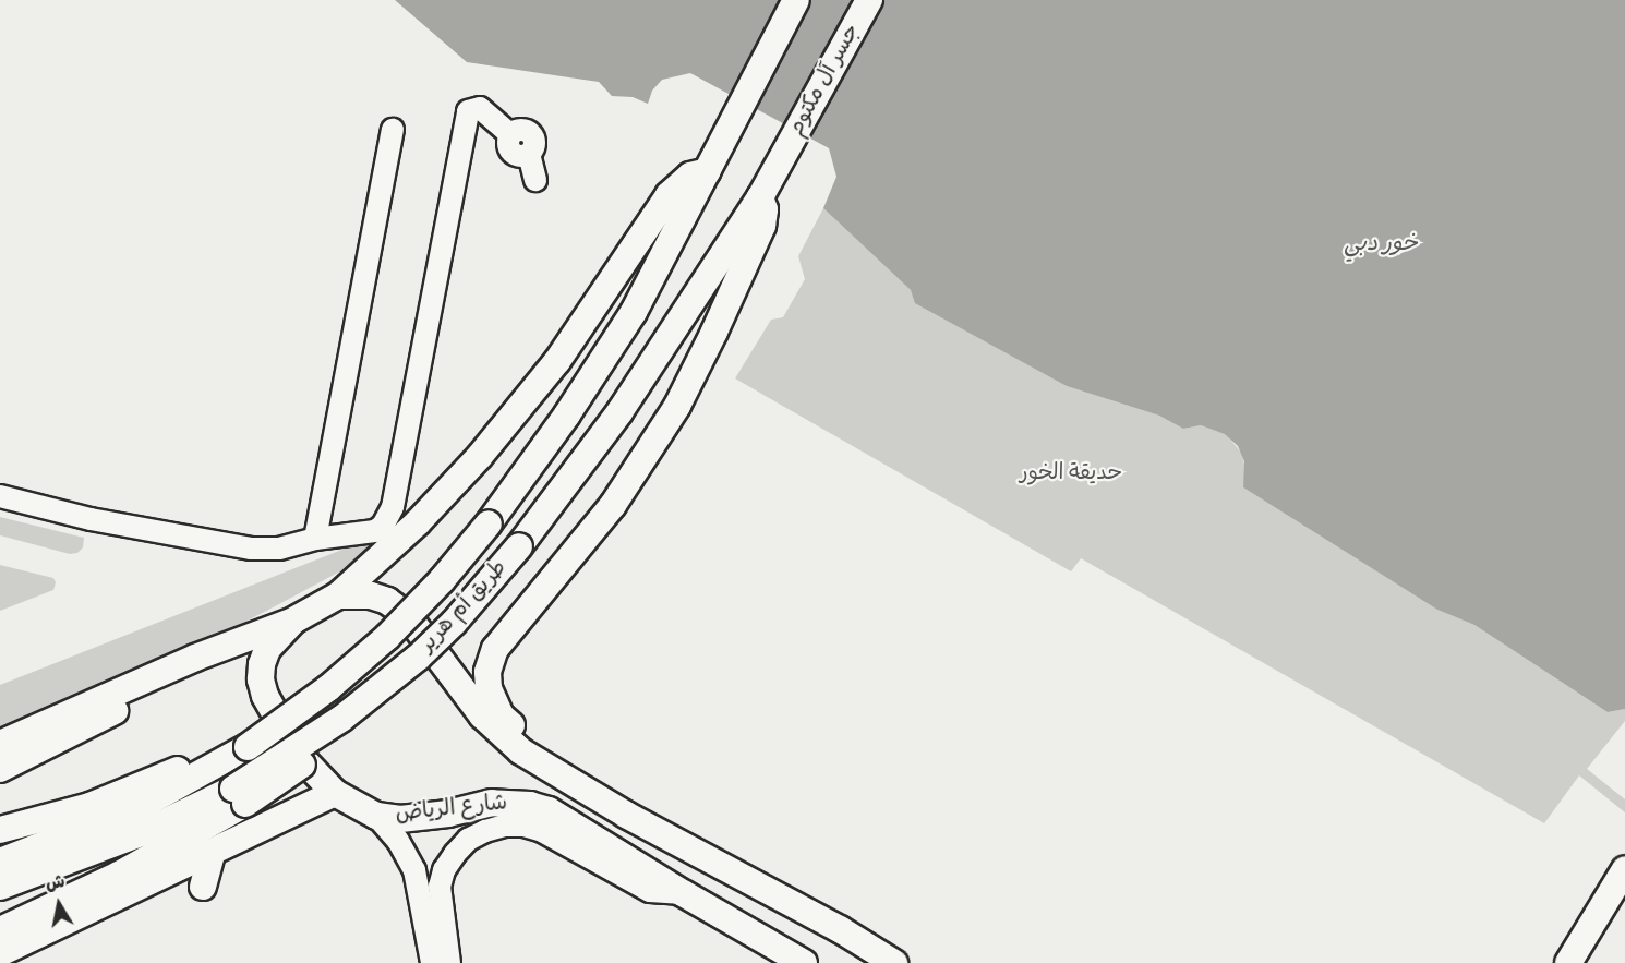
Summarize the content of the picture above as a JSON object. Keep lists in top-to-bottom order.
{
  "streets": {
    "main road": ["جسر آل مكتوم", "طريق أم هرير", "شارع الرياض"]
  },
  "crossings": [
    ["جسر آل مكتوم", "طريق أم هرير"]
  ],
  "water": ["خور دبي"],
  "parks": ["حديقة الخور"],
  "north": "top"
}
